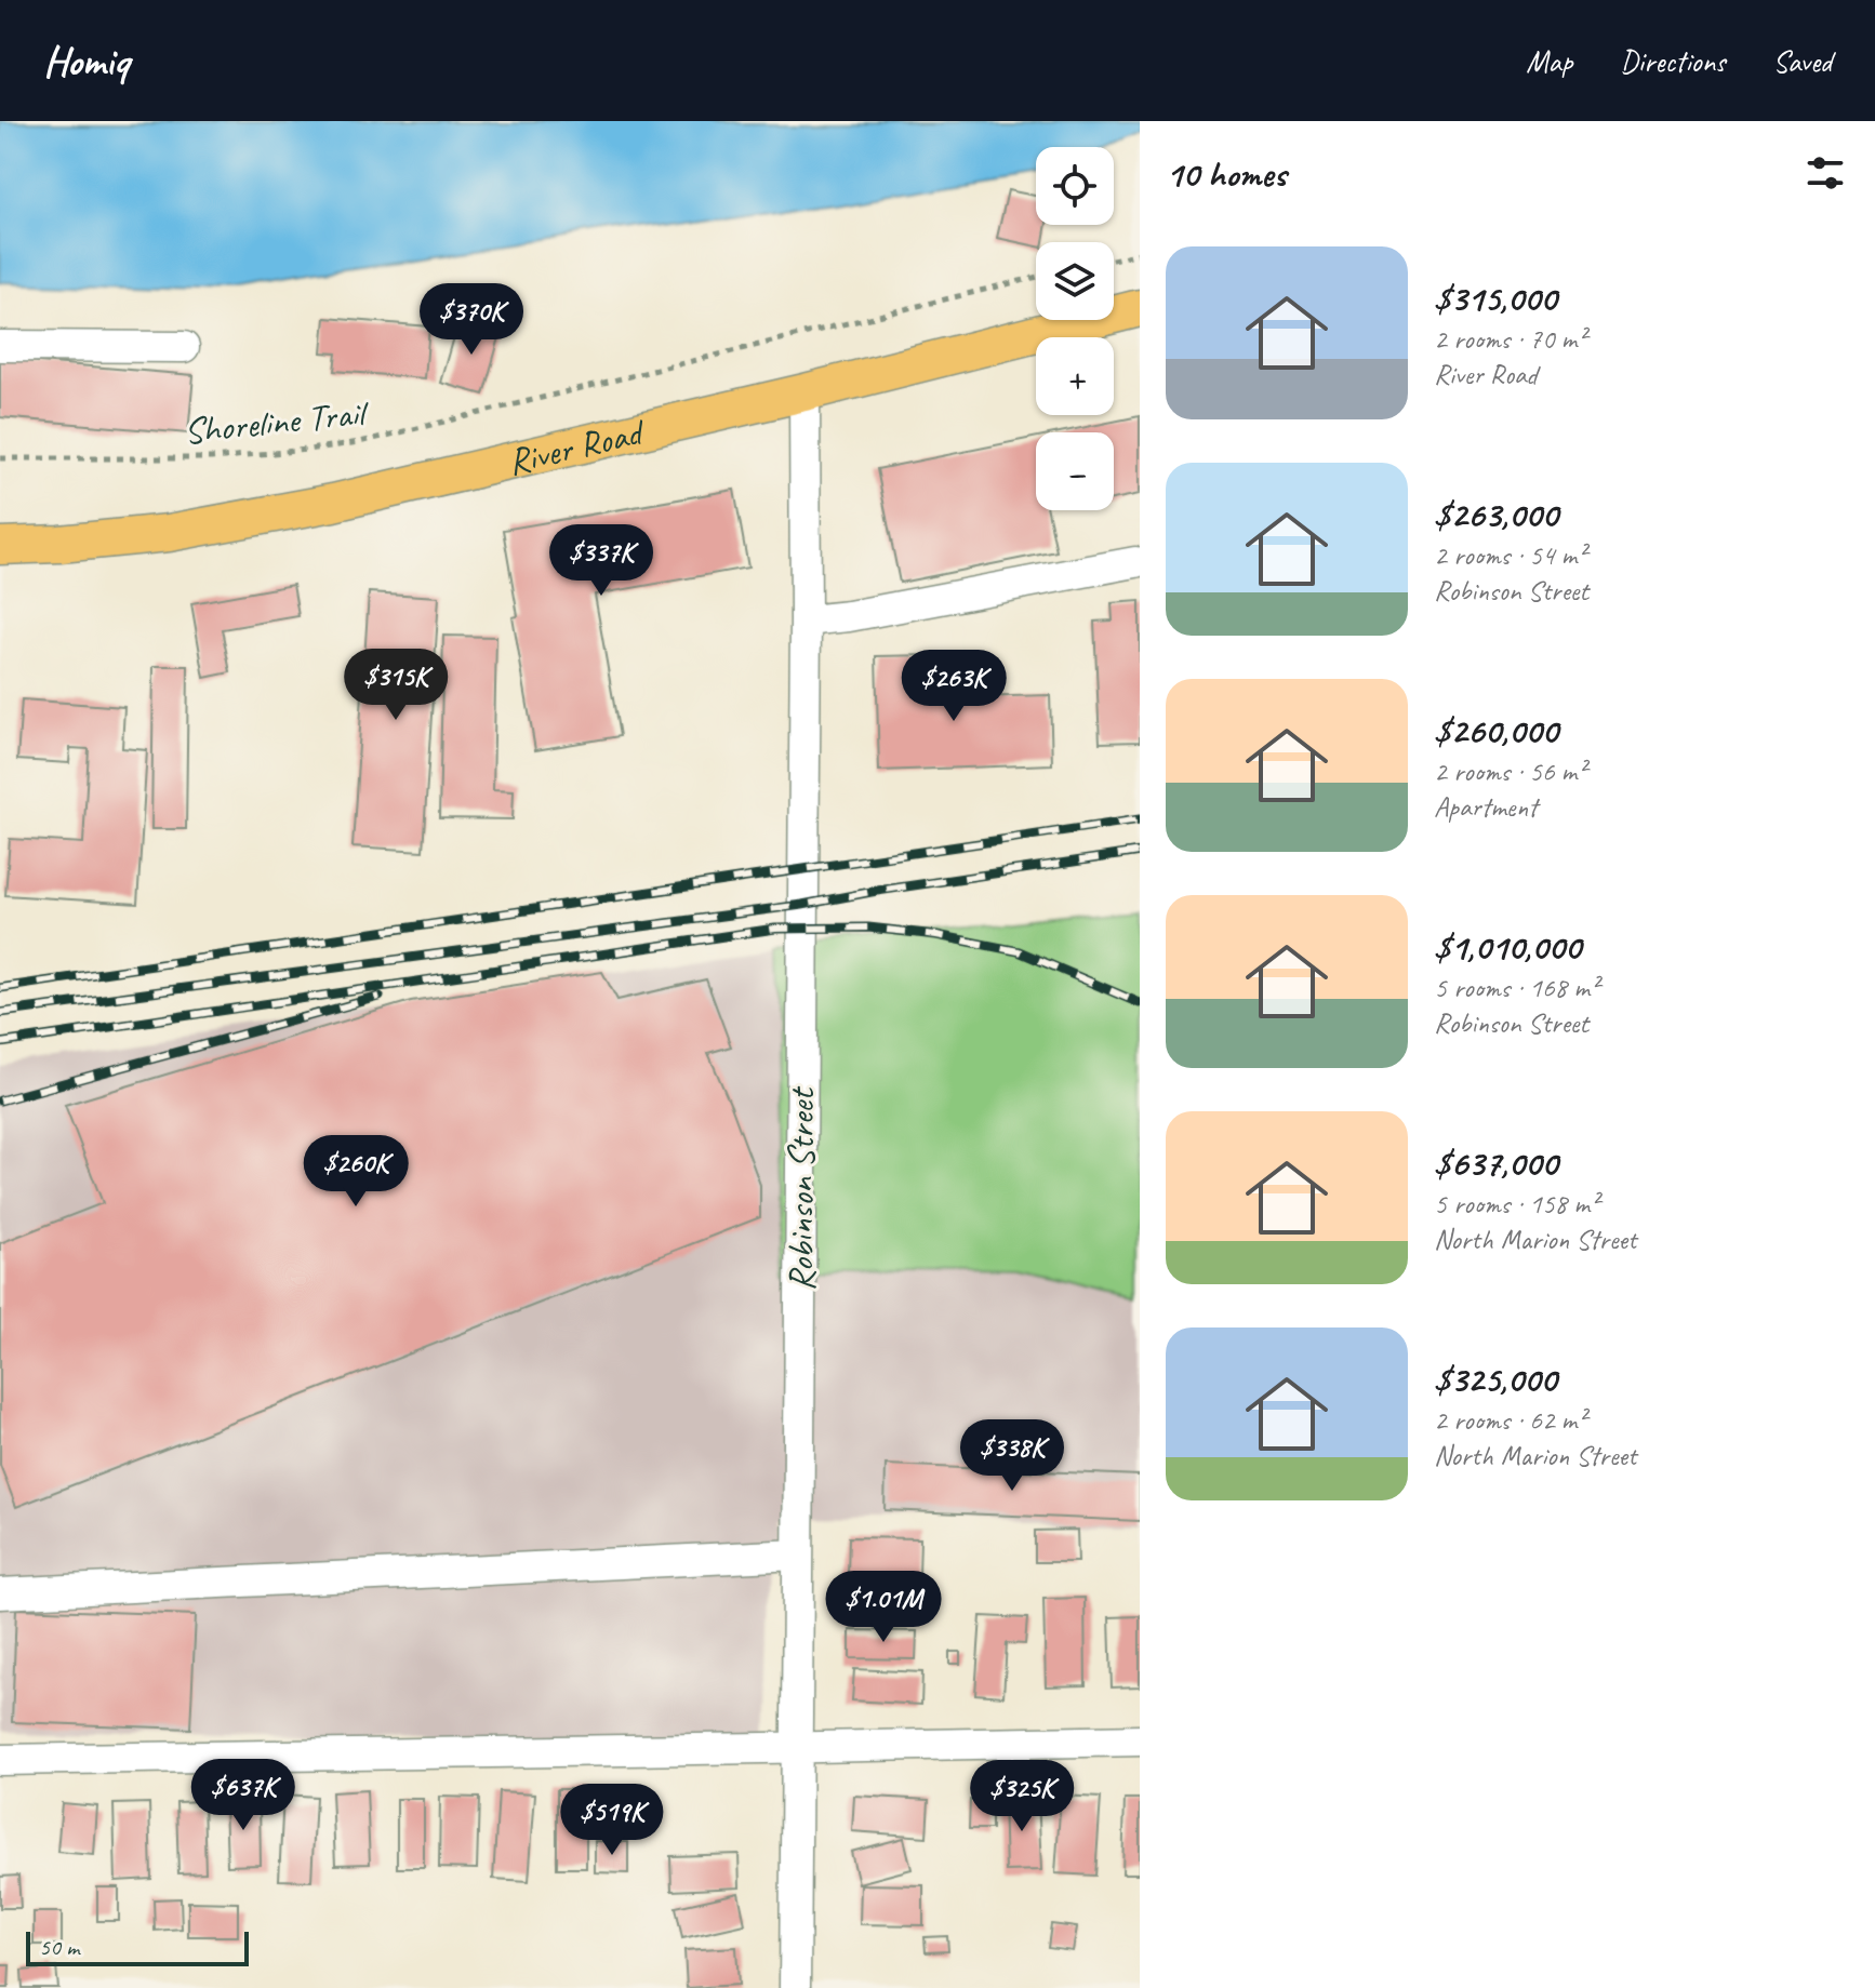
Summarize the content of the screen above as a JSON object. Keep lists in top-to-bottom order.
{
  "streets": {
    "main road": ["River Road"],
    "street": ["Robinson Street"],
    "path": ["Shoreline Trail"]
  },
  "crossings": [
    ["River Road", "Robinson Street"]
  ],
  "scale_bar": "50 m",
  "page": {
    "header": "Homiq",
    "nav": ["Map", "Directions", "Saved"],
    "heading": "10 homes",
    "map_buttons": ["+", "−"],
    "list": [
      {
        "name": "$315,000",
        "note": "2 rooms · 70 m² · River Road"
      },
      {
        "name": "$263,000",
        "note": "2 rooms · 54 m² · Robinson Street"
      },
      {
        "name": "$260,000",
        "note": "2 rooms · 56 m² · Apartment"
      },
      {
        "name": "$1,010,000",
        "note": "5 rooms · 168 m² · Robinson Street"
      },
      {
        "name": "$637,000",
        "note": "5 rooms · 158 m² · North Marion Street"
      },
      {
        "name": "$325,000",
        "note": "2 rooms · 62 m² · North Marion Street"
      }
    ],
    "price": [
      "$370K",
      "$337K",
      "$315K",
      "$263K",
      "$260K",
      "$338K",
      "$1.01M",
      "$637K",
      "$325K",
      "$519K"
    ],
    "scale": "50 m"
  }
}
